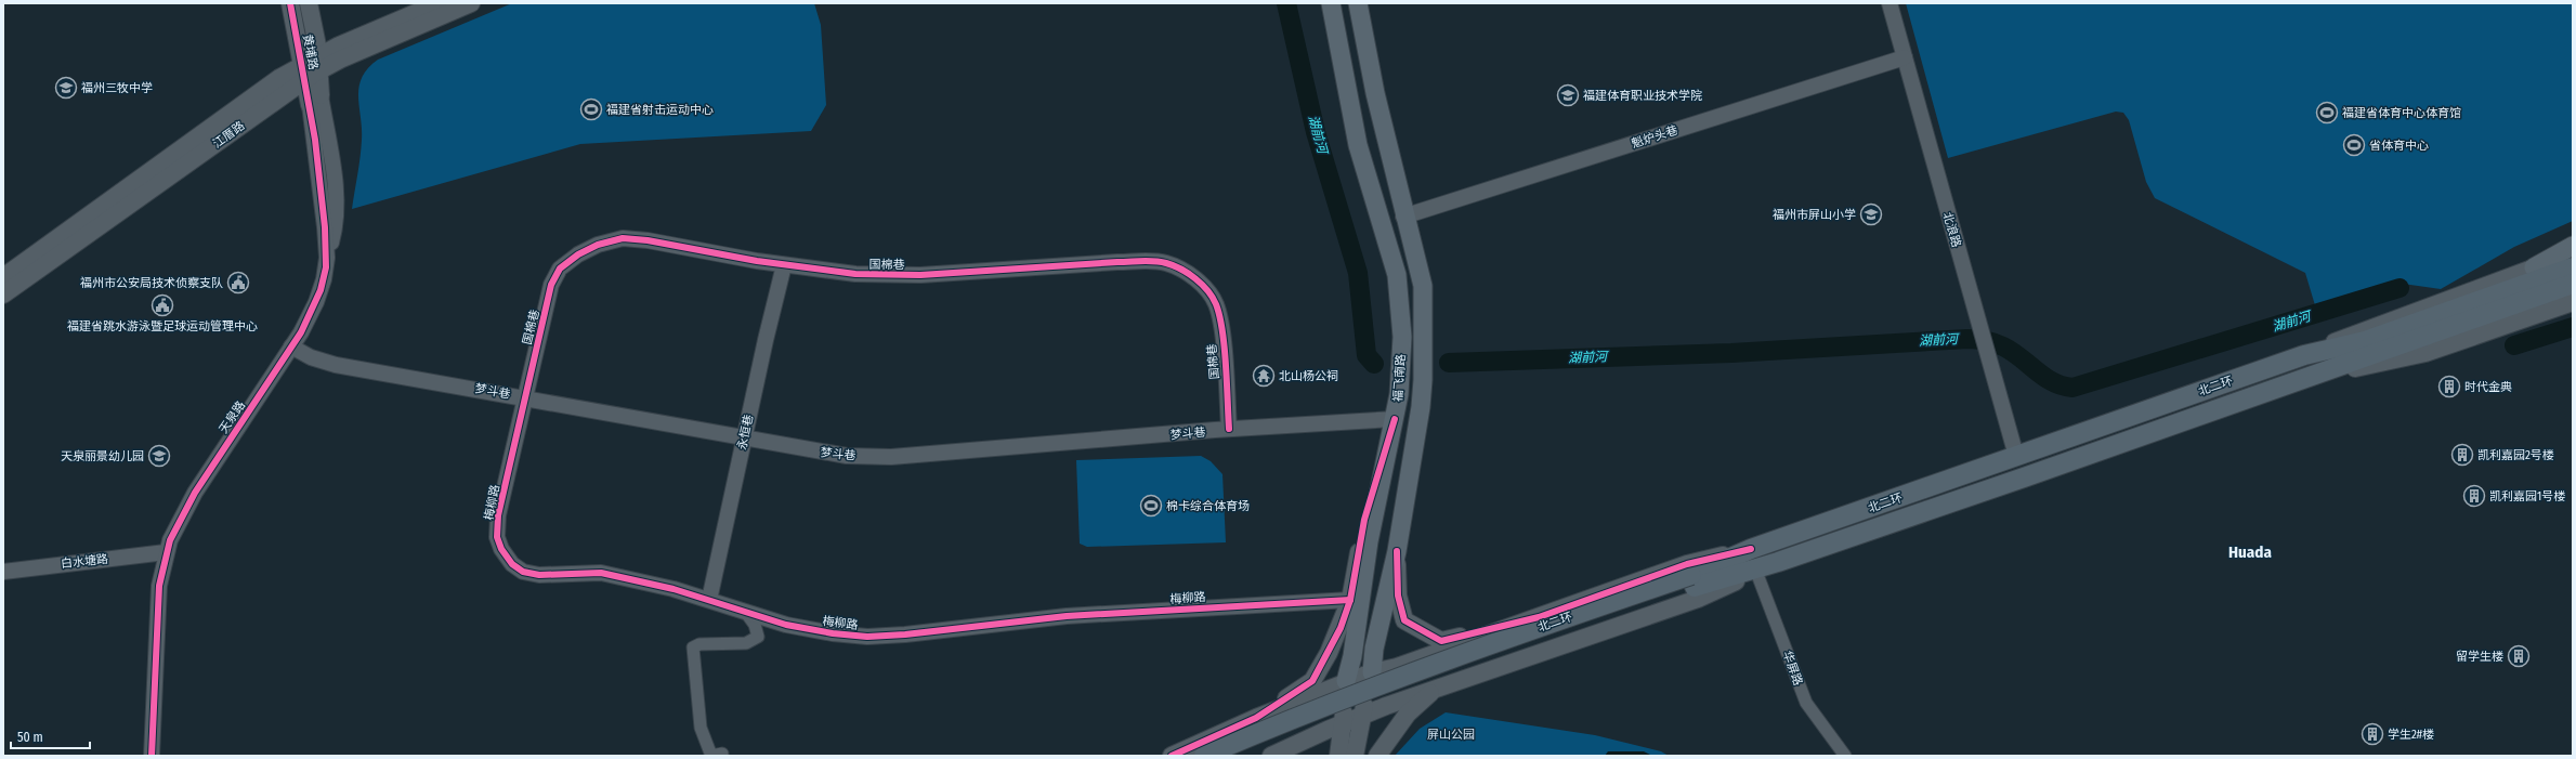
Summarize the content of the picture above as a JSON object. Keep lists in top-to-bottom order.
{
  "streets": {
    "highway": ["北二环"],
    "main road": ["黄埔路", "江厝路", "福飞南路"],
    "street": [
      "魁炉头巷",
      "北浪路",
      "国棉巷",
      "梦斗巷",
      "天泉路",
      "永恒巷",
      "梅柳路",
      "白水塘路",
      "华屏路"
    ]
  },
  "crossings": [
    ["黄埔路", "江厝路"],
    ["黄埔路", "天泉路"],
    ["魁炉头巷", "北浪路"],
    ["魁炉头巷", "福飞南路"],
    ["北浪路", "北二环"],
    ["国棉巷", "梦斗巷"],
    ["国棉巷", "永恒巷"],
    ["国棉巷", "梅柳路"],
    ["福飞南路", "梦斗巷"],
    ["梦斗巷", "天泉路"],
    ["梦斗巷", "永恒巷"],
    ["梦斗巷", "梅柳路"],
    ["天泉路", "白水塘路"],
    ["永恒巷", "梅柳路"]
  ],
  "districts": ["Huada"],
  "water": ["湖前河"],
  "parks": ["屏山公园"],
  "places": {
    "school or university": [
      "福州三牧中学",
      "福建体育职业技术学院",
      "福州市屏山小学",
      "天泉丽景幼儿园"
    ],
    "sports": [
      "福建省射击运动中心",
      "福建省体育中心体育馆",
      "省体育中心",
      "棉卡综合体育场"
    ],
    "public building": ["福州市公安局技术侦察支队", "福建省跳水游泳暨足球运动管理中心"],
    "temple": ["北山杨公祠"],
    "building": [
      "时代金典",
      "凯利嘉园2号楼",
      "凯利嘉园1号楼",
      "留学生楼",
      "学生2#楼"
    ]
  },
  "scale_bar": "50 m"
}
